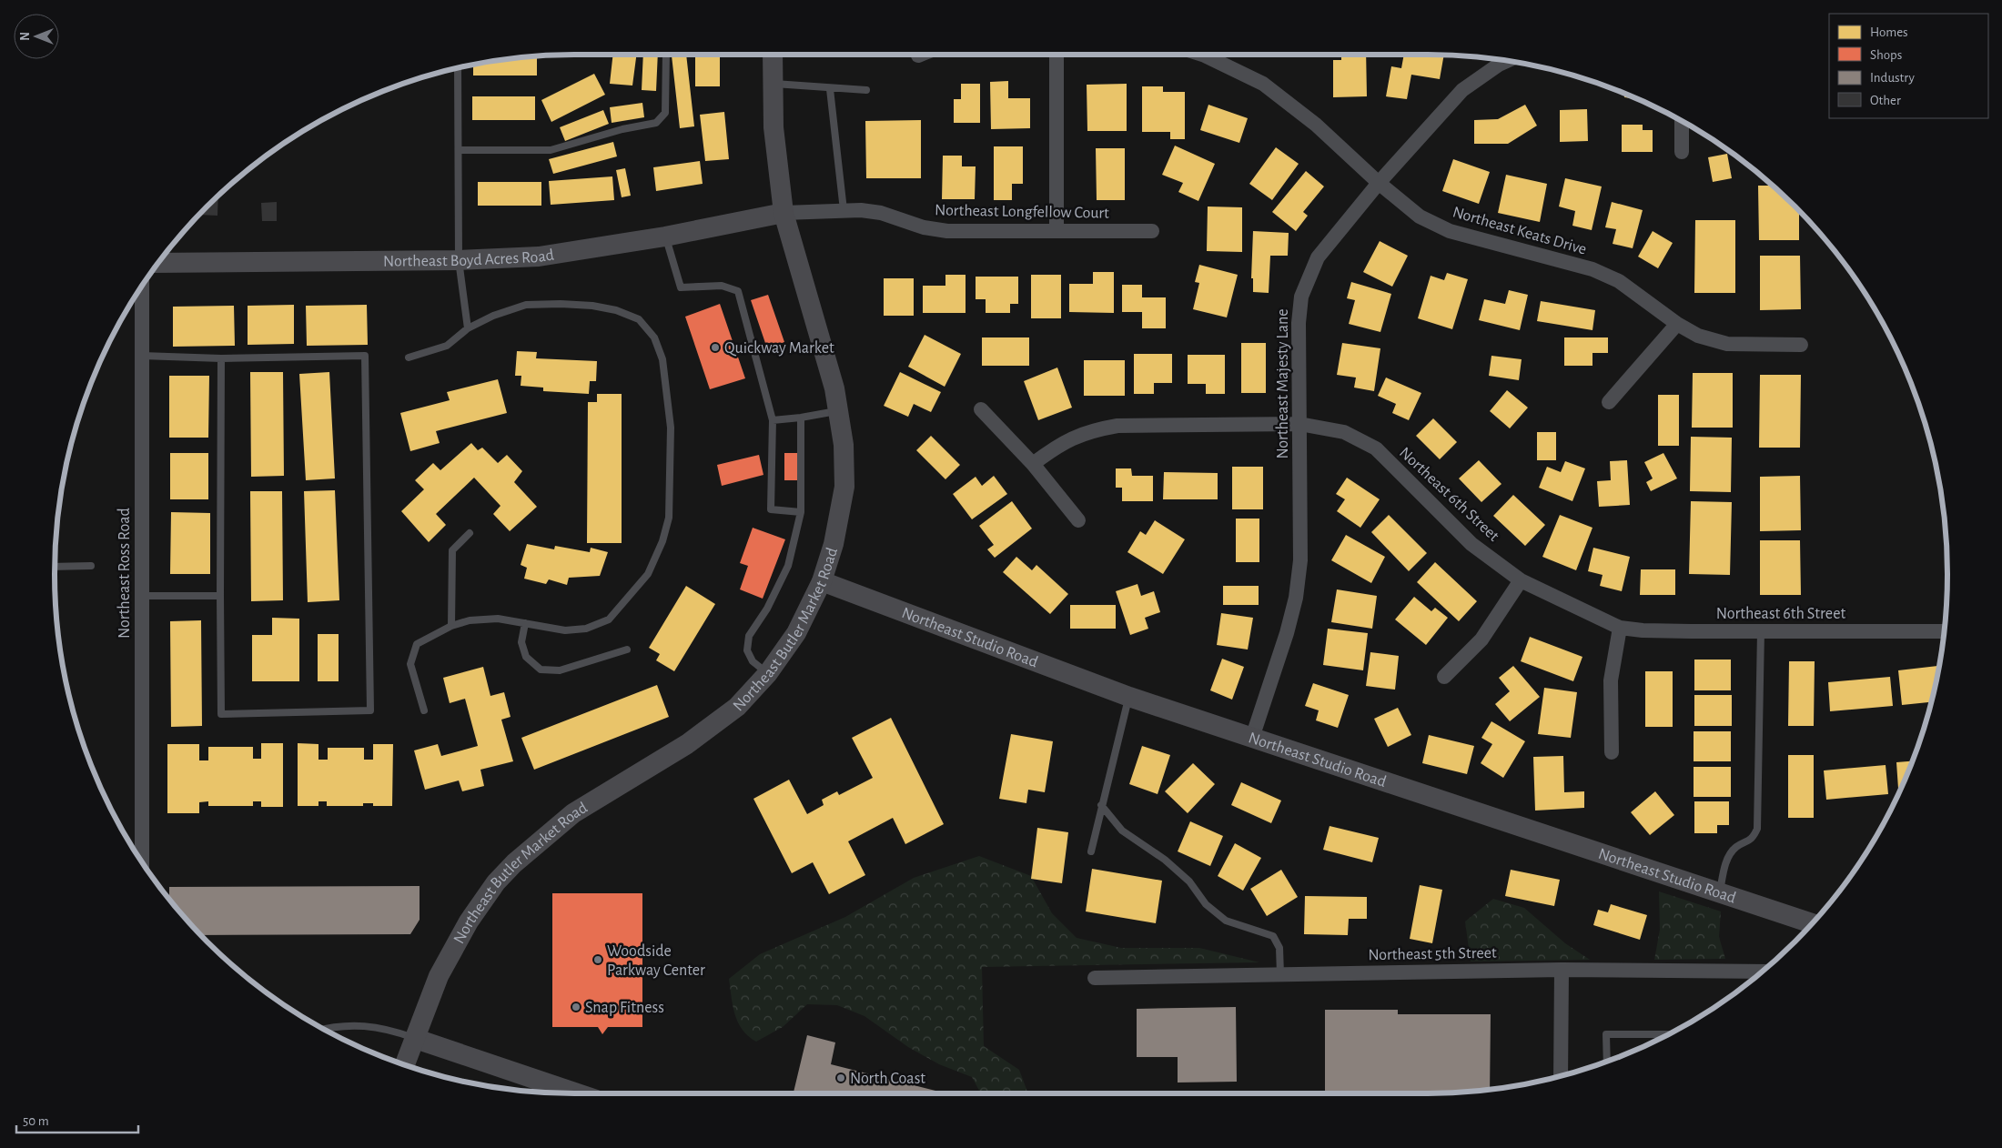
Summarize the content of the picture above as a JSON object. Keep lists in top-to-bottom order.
{
  "streets": {
    "street": [
      "Northeast Longfellow Court",
      "Northeast Keats Drive",
      "Northeast Boyd Acres Road",
      "Northeast Majesty Lane",
      "Northeast 6th Street",
      "Northeast Ross Road",
      "Northeast Butler Market Road",
      "Northeast Studio Road",
      "Northeast 5th Street"
    ]
  },
  "crossings": [
    ["Northeast Longfellow Court", "Northeast Boyd Acres Road"],
    ["Northeast Longfellow Court", "Northeast Butler Market Road"],
    ["Northeast Keats Drive", "Northeast Majesty Lane"],
    ["Northeast Boyd Acres Road", "Northeast Butler Market Road"],
    ["Northeast Majesty Lane", "Northeast 6th Street"],
    ["Northeast Majesty Lane", "Northeast Studio Road"],
    ["Northeast Butler Market Road", "Northeast Studio Road"]
  ],
  "places": [
    "Quickway Market",
    "Woodside Parkway Center",
    "Snap Fitness",
    "North Coast"
  ],
  "legend": [
    "Homes",
    "Shops",
    "Industry",
    "Other"
  ],
  "scale_bar": "50 m",
  "north": "left"
}
